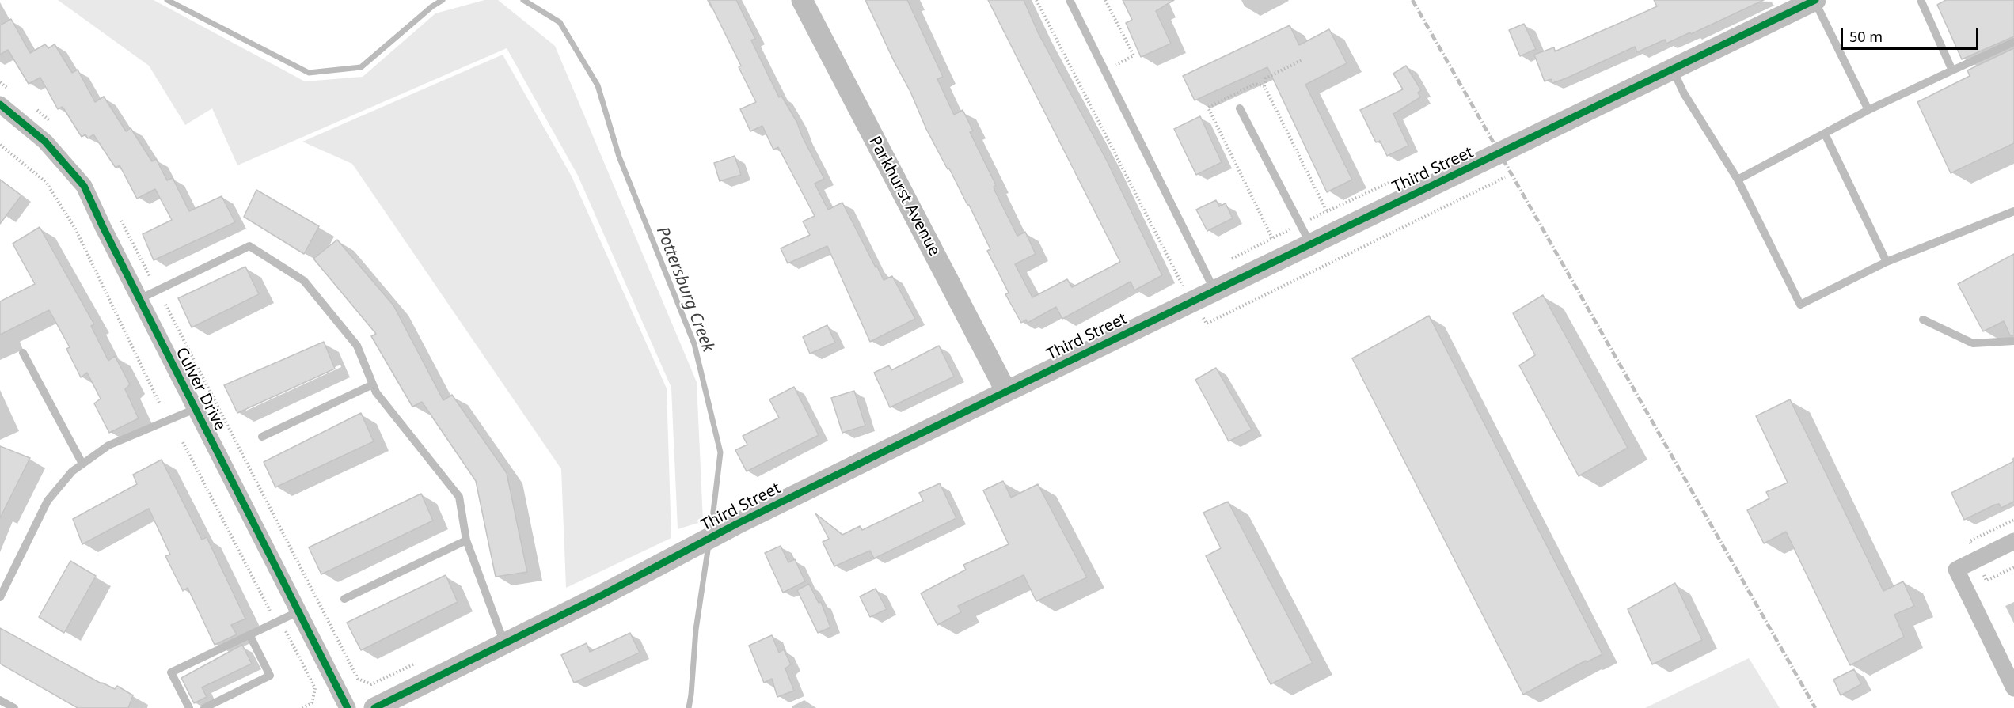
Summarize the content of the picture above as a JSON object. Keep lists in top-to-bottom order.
{
  "streets": {
    "street": ["Third Street", "Parkhurst Avenue", "Culver Drive"]
  },
  "crossings": [
    ["Third Street", "Parkhurst Avenue"]
  ],
  "water": ["Pottersburg Creek"],
  "scale_bar": "50 m"
}
